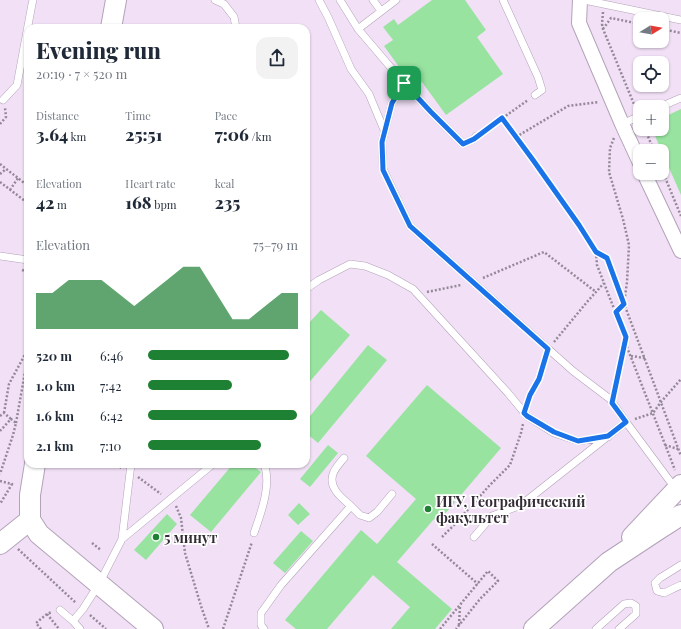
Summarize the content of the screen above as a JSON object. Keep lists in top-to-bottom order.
{
  "places": ["ИГУ, Географический факультет", "5 минут"],
  "north": "right",
  "page": {
    "map_buttons": ["+", "−"],
    "heading": ["Evening run", "20:19 · 7 × 520 m"],
    "stats": [
      ["Distance", "3.64 km"],
      ["Time", "25:51"],
      ["Pace", "7:06 /km"],
      ["Elevation", "42 m"],
      ["Heart rate", "168 bpm"],
      ["kcal", "235"]
    ],
    "chart": ["Elevation", "75–79 m"],
    "list": [
      {
        "name": "520 m",
        "note": "6:46"
      },
      {
        "name": "1.0 km",
        "note": "7:42"
      },
      {
        "name": "1.6 km",
        "note": "6:42"
      },
      {
        "name": "2.1 km",
        "note": "7:10"
      }
    ]
  }
}
